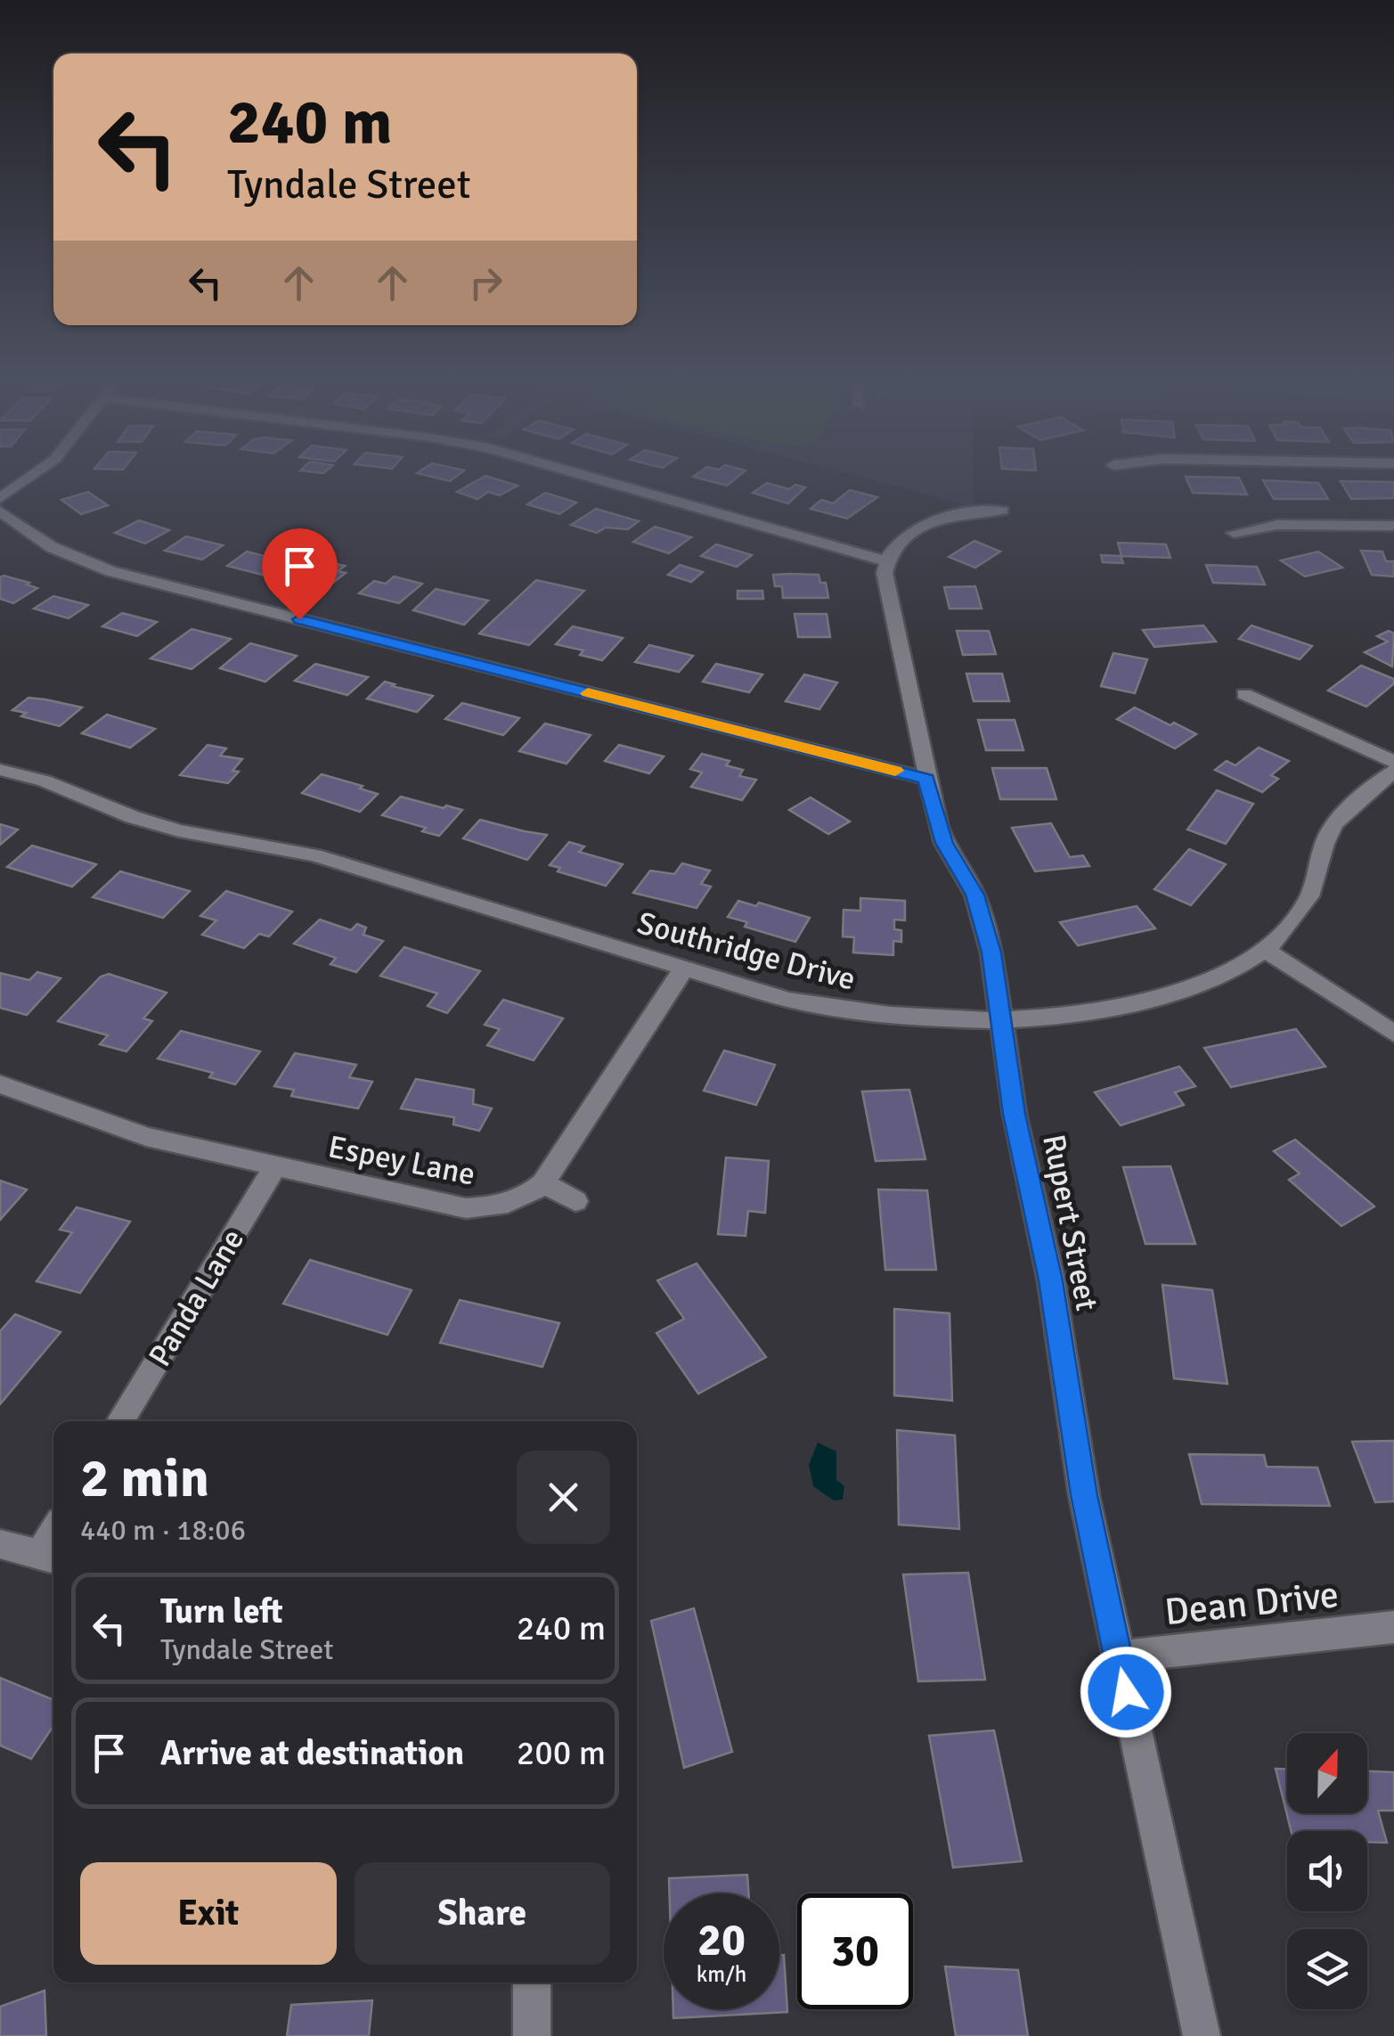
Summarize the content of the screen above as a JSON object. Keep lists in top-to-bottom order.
{
  "streets": {
    "street": [
      "Southridge Drive",
      "Espey Lane",
      "Rupert Street",
      "Panda Lane",
      "Dean Drive"
    ]
  },
  "crossings": [
    ["Southridge Drive", "Espey Lane"],
    ["Southridge Drive", "Rupert Street"],
    ["Espey Lane", "Panda Lane"],
    ["Rupert Street", "Dean Drive"]
  ],
  "north": "top",
  "page": {
    "turn": ["240 m", "Tyndale Street"],
    "heading": ["2 min", "440 m · 18:06"],
    "list": [
      {
        "name": "Turn left",
        "note": "Tyndale Street",
        "value": "240 m"
      },
      {
        "name": "Arrive at destination",
        "value": "200 m"
      }
    ],
    "buttons": ["Exit", "Share"],
    "speed": "20 km/h",
    "limit": "30"
  }
}
